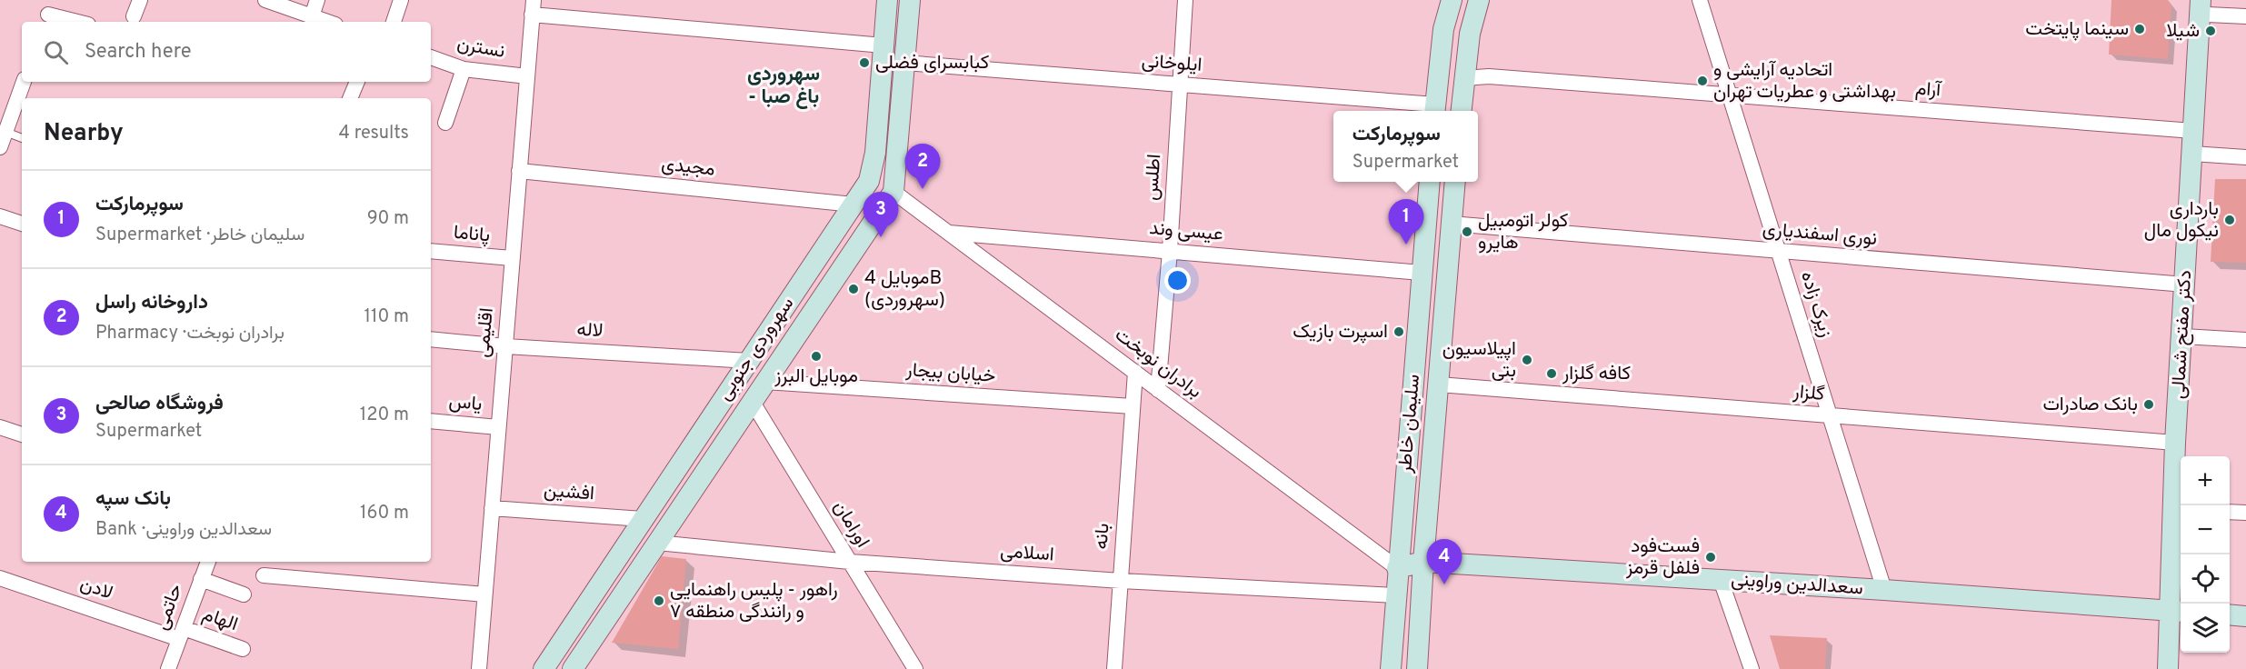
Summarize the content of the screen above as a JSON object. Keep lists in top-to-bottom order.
{
  "streets": {
    "main road": [
      "دکتر مفتح شمالی",
      "سهروردی جنوبی",
      "سلیمان خاطر",
      "سعدالدین وراوینی"
    ],
    "street": [
      "نسترن",
      "ایلوخانی",
      "آرام",
      "مجیدی",
      "اطلس",
      "عیسی وند",
      "پاناما",
      "نوری اسفندیاری",
      "زیرک زاده",
      "لاله",
      "اقلیمی",
      "برادران نوبخت",
      "خیابان بیجار",
      "گلزار",
      "یاس",
      "افشین",
      "اورامان",
      "بانه",
      "اسلامی",
      "لادن",
      "حاتمی",
      "الهام"
    ]
  },
  "crossings": [
    ["نسترن", "اقلیمی"],
    ["ایلوخانی", "اطلس"],
    ["ایلوخانی", "سهروردی جنوبی"],
    ["آرام", "زیرک زاده"],
    ["آرام", "دکتر مفتح شمالی"],
    ["مجیدی", "اقلیمی"],
    ["مجیدی", "سهروردی جنوبی"],
    ["اطلس", "عیسی وند"],
    ["اطلس", "برادران نوبخت"],
    ["عیسی وند", "برادران نوبخت"],
    ["عیسی وند", "سلیمان خاطر"],
    ["پاناما", "اقلیمی"],
    ["نوری اسفندیاری", "زیرک زاده"],
    ["نوری اسفندیاری", "دکتر مفتح شمالی"],
    ["نوری اسفندیاری", "سلیمان خاطر"],
    ["زیرک زاده", "گلزار"],
    ["زیرک زاده", "سعدالدین وراوینی"],
    ["لاله", "اقلیمی"],
    ["لاله", "سهروردی جنوبی"],
    ["اقلیمی", "یاس"],
    ["اقلیمی", "افشین"],
    ["دکتر مفتح شمالی", "گلزار"],
    ["دکتر مفتح شمالی", "سعدالدین وراوینی"],
    ["سهروردی جنوبی", "برادران نوبخت"],
    ["سهروردی جنوبی", "خیابان بیجار"],
    ["سهروردی جنوبی", "افشین"],
    ["سهروردی جنوبی", "اورامان"],
    ["سهروردی جنوبی", "اسلامی"],
    ["برادران نوبخت", "سلیمان خاطر"],
    ["برادران نوبخت", "بانه"],
    ["برادران نوبخت", "سعدالدین وراوینی"],
    ["خیابان بیجار", "بانه"],
    ["گلزار", "سلیمان خاطر"],
    ["سلیمان خاطر", "اسلامی"],
    ["سلیمان خاطر", "سعدالدین وراوینی"],
    ["اورامان", "اسلامی"],
    ["بانه", "اسلامی"],
    ["لادن", "حاتمی"],
    ["لادن", "الهام"],
    ["حاتمی", "الهام"]
  ],
  "districts": ["سهروردی - باغ صبا"],
  "places": [
    "سینما پایتخت",
    "شیلا",
    "کبابسرای فضلی",
    "اتحادیه آرایشی و بهداشتی و عطریات تهران",
    "بارداری نیکول مال",
    "کولر اتومبیل هایرو",
    "موبایل 4B (سهروردی)",
    "اسپرت بازیک",
    "موبایل البرز",
    "اپیلاسیون بتی",
    "کافه گلزار",
    "بانک صادرات",
    "فست‌فود فلفل قرمز",
    "راهور - پلیس راهنمایی و رانندگی منطقه ۷"
  ],
  "page": {
    "search": "Search here",
    "heading": ["Nearby", "4 results"],
    "popup": ["سوپرمارکت", "Supermarket"],
    "pins": [
      "2",
      "3",
      "1",
      "4"
    ],
    "list": [
      {
        "mark": "1",
        "name": "سوپرمارکت",
        "note": "Supermarket · سلیمان خاطر",
        "value": "90 m"
      },
      {
        "mark": "2",
        "name": "داروخانه راسل",
        "note": "Pharmacy · برادران نوبخت",
        "value": "110 m"
      },
      {
        "mark": "3",
        "name": "فروشگاه صالحی",
        "note": "Supermarket",
        "value": "120 m"
      },
      {
        "mark": "4",
        "name": "بانک سپه",
        "note": "Bank · سعدالدین وراوینی",
        "value": "160 m"
      }
    ],
    "map_buttons": ["+", "−"]
  }
}
